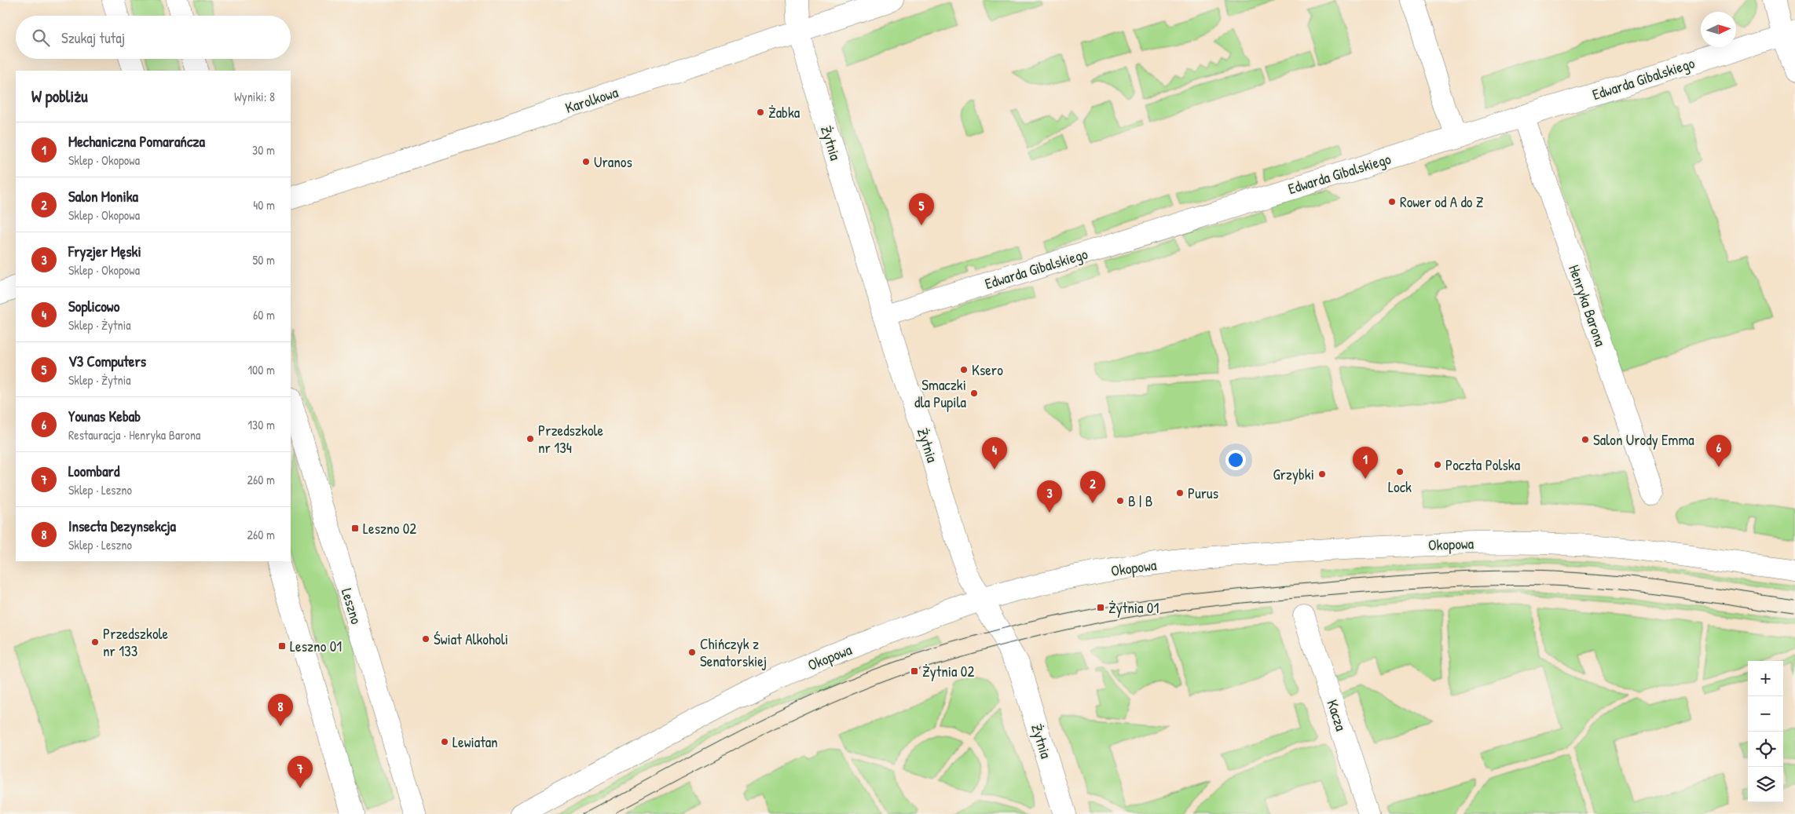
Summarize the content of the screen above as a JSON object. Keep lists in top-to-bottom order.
{
  "streets": {
    "street": [
      "Edwarda Gibalskiego",
      "Karolkowa",
      "Żytnia",
      "Henryka Barona",
      "Okopowa",
      "Leszno",
      "Kacza"
    ]
  },
  "crossings": [
    ["Edwarda Gibalskiego", "Żytnia"],
    ["Edwarda Gibalskiego", "Henryka Barona"],
    ["Karolkowa", "Żytnia"],
    ["Żytnia", "Okopowa"]
  ],
  "places": {
    "other": [
      "Żabka",
      "Uranos",
      "Rower od A do Z",
      "Ksero",
      "Smaczki dla Pupila",
      "Przedszkole nr 134",
      "Salon Urody Emma",
      "Poczta Polska",
      "Lock",
      "Grzybki",
      "Purus",
      "B | B",
      "Świat Alkoholi",
      "Przedszkole nr 133",
      "Chińczyk z Senatorskiej",
      "Lewiatan"
    ],
    "transit": [
      "Leszno 02",
      "Żytnia 01",
      "Leszno 01",
      "Żytnia 02"
    ]
  },
  "north": "right",
  "page": {
    "search": "Szukaj tutaj",
    "heading": ["W pobliżu", "Wyniki: 8"],
    "list": [
      {
        "mark": "1",
        "name": "Mechaniczna Pomarańcza",
        "note": "Sklep · Okopowa",
        "value": "30 m"
      },
      {
        "mark": "2",
        "name": "Salon Monika",
        "note": "Sklep · Okopowa",
        "value": "40 m"
      },
      {
        "mark": "3",
        "name": "Fryzjer Męski",
        "note": "Sklep · Okopowa",
        "value": "50 m"
      },
      {
        "mark": "4",
        "name": "Soplicowo",
        "note": "Sklep · Żytnia",
        "value": "60 m"
      },
      {
        "mark": "5",
        "name": "V3 Computers",
        "note": "Sklep · Żytnia",
        "value": "100 m"
      },
      {
        "mark": "6",
        "name": "Younas Kebab",
        "note": "Restauracja · Henryka Barona",
        "value": "130 m"
      },
      {
        "mark": "7",
        "name": "Loombard",
        "note": "Sklep · Leszno",
        "value": "260 m"
      },
      {
        "mark": "8",
        "name": "Insecta Dezynsekcja",
        "note": "Sklep · Leszno",
        "value": "260 m"
      }
    ],
    "pins": [
      "5",
      "6",
      "4",
      "1",
      "2",
      "3",
      "8",
      "7"
    ],
    "map_buttons": ["+", "−"]
  }
}
